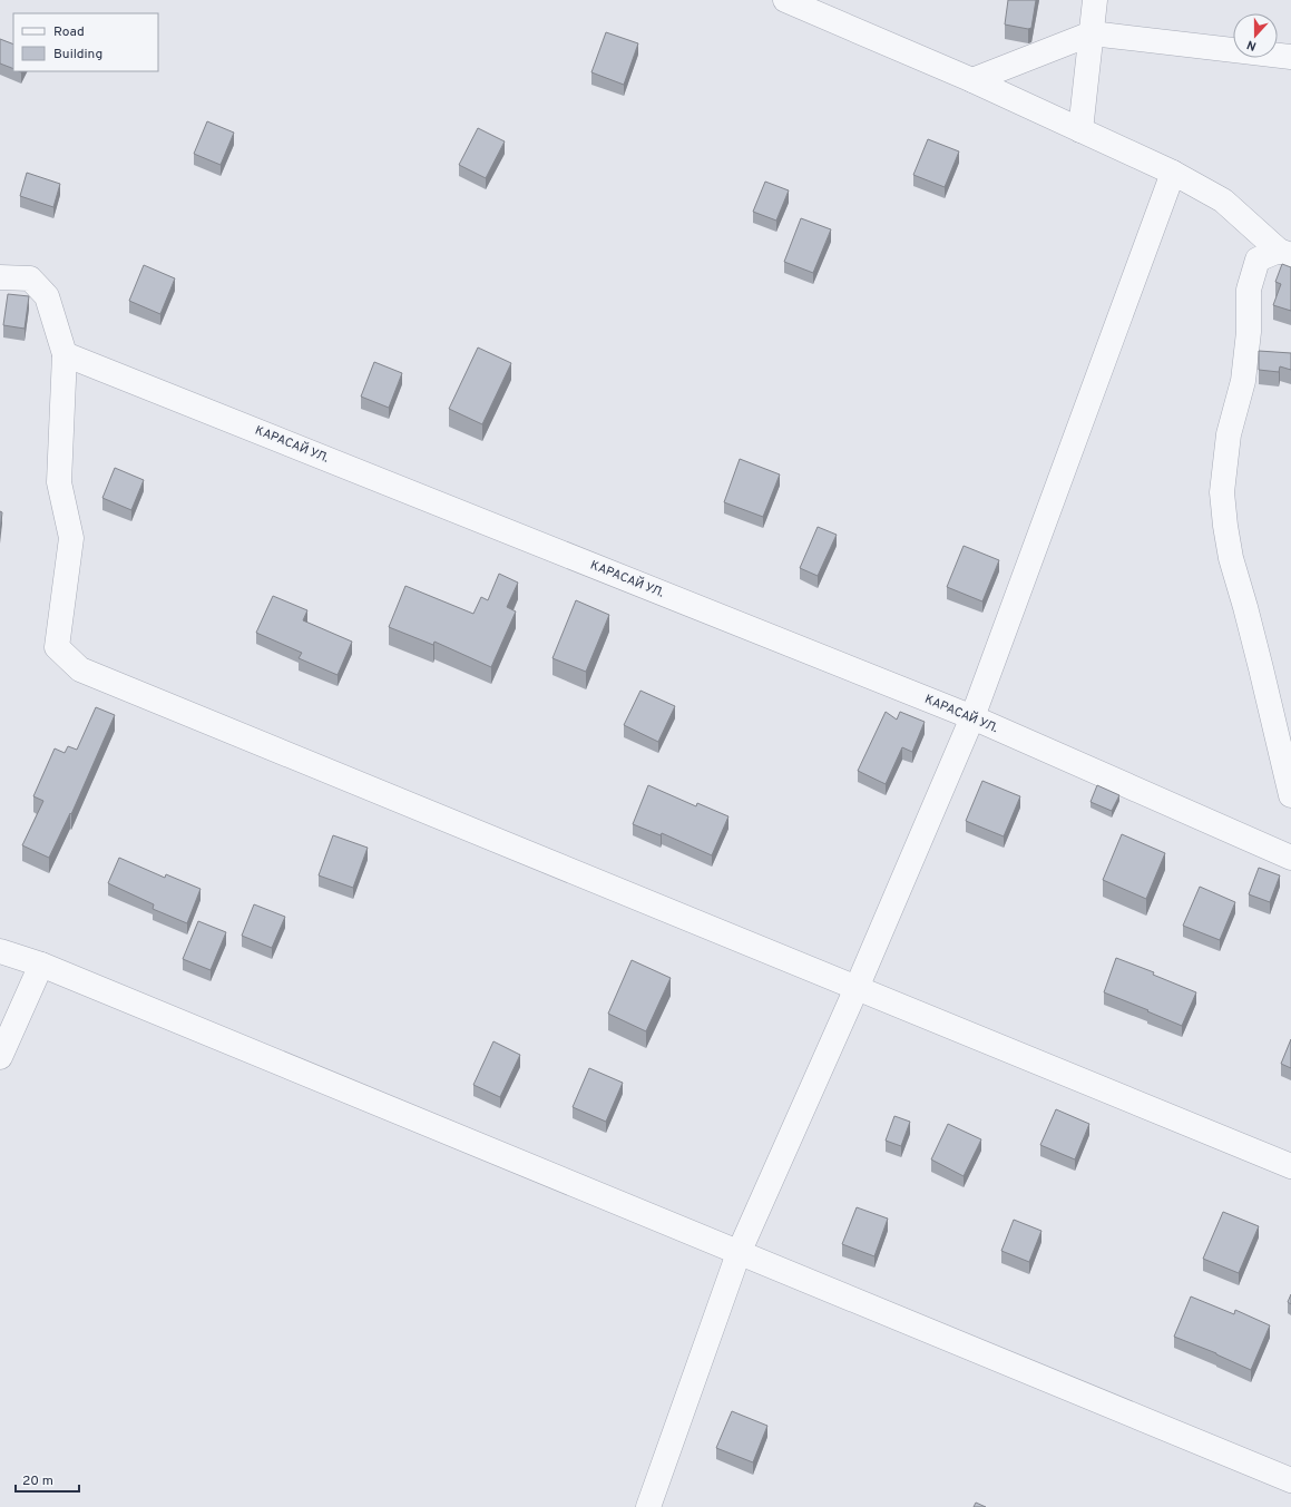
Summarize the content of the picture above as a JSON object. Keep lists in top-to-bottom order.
{
  "streets": {
    "street": ["КАРАСАЙ УЛ."]
  },
  "legend": ["Road", "Building"],
  "scale_bar": "20 m",
  "north": "bottom"
}
